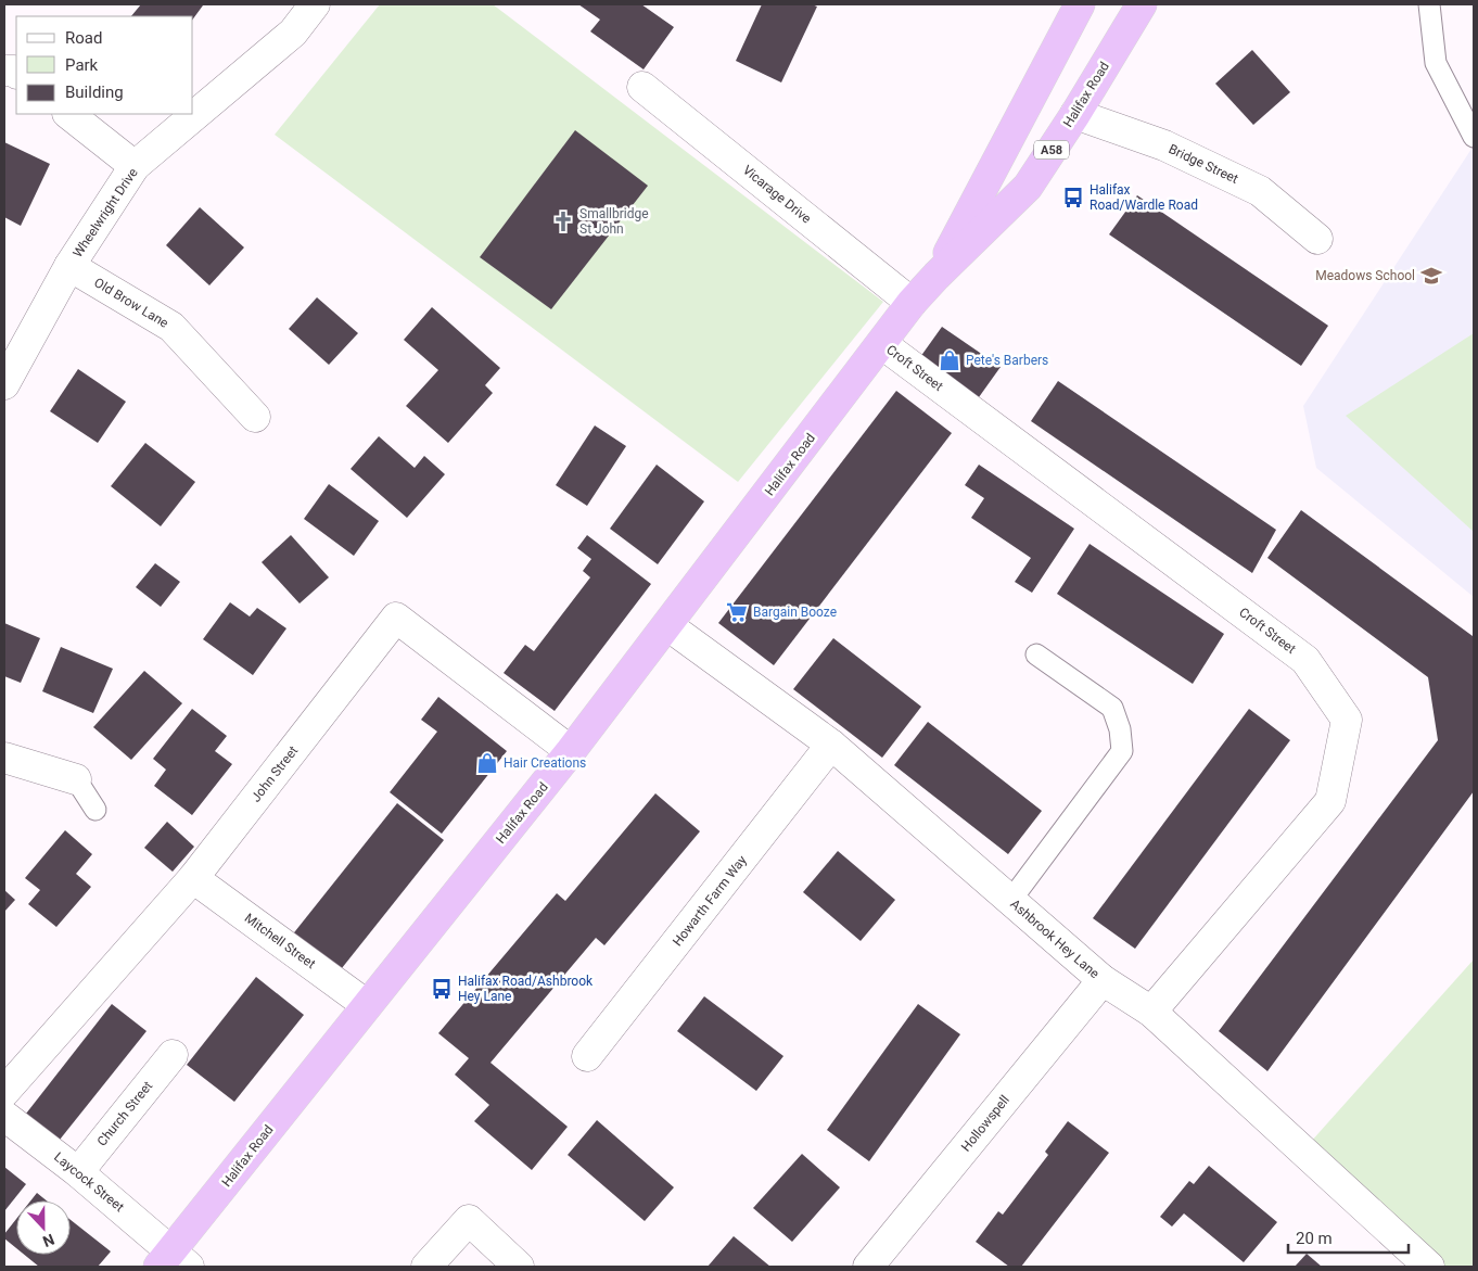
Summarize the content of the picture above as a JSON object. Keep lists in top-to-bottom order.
{
  "streets": {
    "highway": ["Halifax Road", "A58"],
    "street": [
      "Bridge Street",
      "Vicarage Drive",
      "Wheelwright Drive",
      "Old Brow Lane",
      "Croft Street",
      "John Street",
      "Howarth Farm Way",
      "Ashbrook Hey Lane",
      "Mitchell Street",
      "Church Street",
      "Hollowspell",
      "Laycock Street"
    ]
  },
  "crossings": [
    ["Halifax Road", "Bridge Street"],
    ["Halifax Road", "Vicarage Drive"],
    ["Halifax Road", "Croft Street"],
    ["Halifax Road", "John Street"],
    ["Halifax Road", "Ashbrook Hey Lane"],
    ["Halifax Road", "Mitchell Street"],
    ["Halifax Road", "Laycock Street"],
    ["Wheelwright Drive", "Old Brow Lane"],
    ["Croft Street", "Ashbrook Hey Lane"],
    ["John Street", "Mitchell Street"],
    ["Howarth Farm Way", "Ashbrook Hey Lane"],
    ["Ashbrook Hey Lane", "Hollowspell"],
    ["Church Street", "Laycock Street"]
  ],
  "places": {
    "bus stop": ["Halifax Road/Wardle Road", "Halifax Road/Ashbrook Hey Lane"],
    "church": ["Smallbridge St John"],
    "school or university": ["Meadows School"],
    "shop": ["Pete's Barbers", "Hair Creations"],
    "supermarket": ["Bargain Booze"]
  },
  "legend": ["Road", "Park", "Building"],
  "scale_bar": "20 m",
  "north": "bottom"
}
